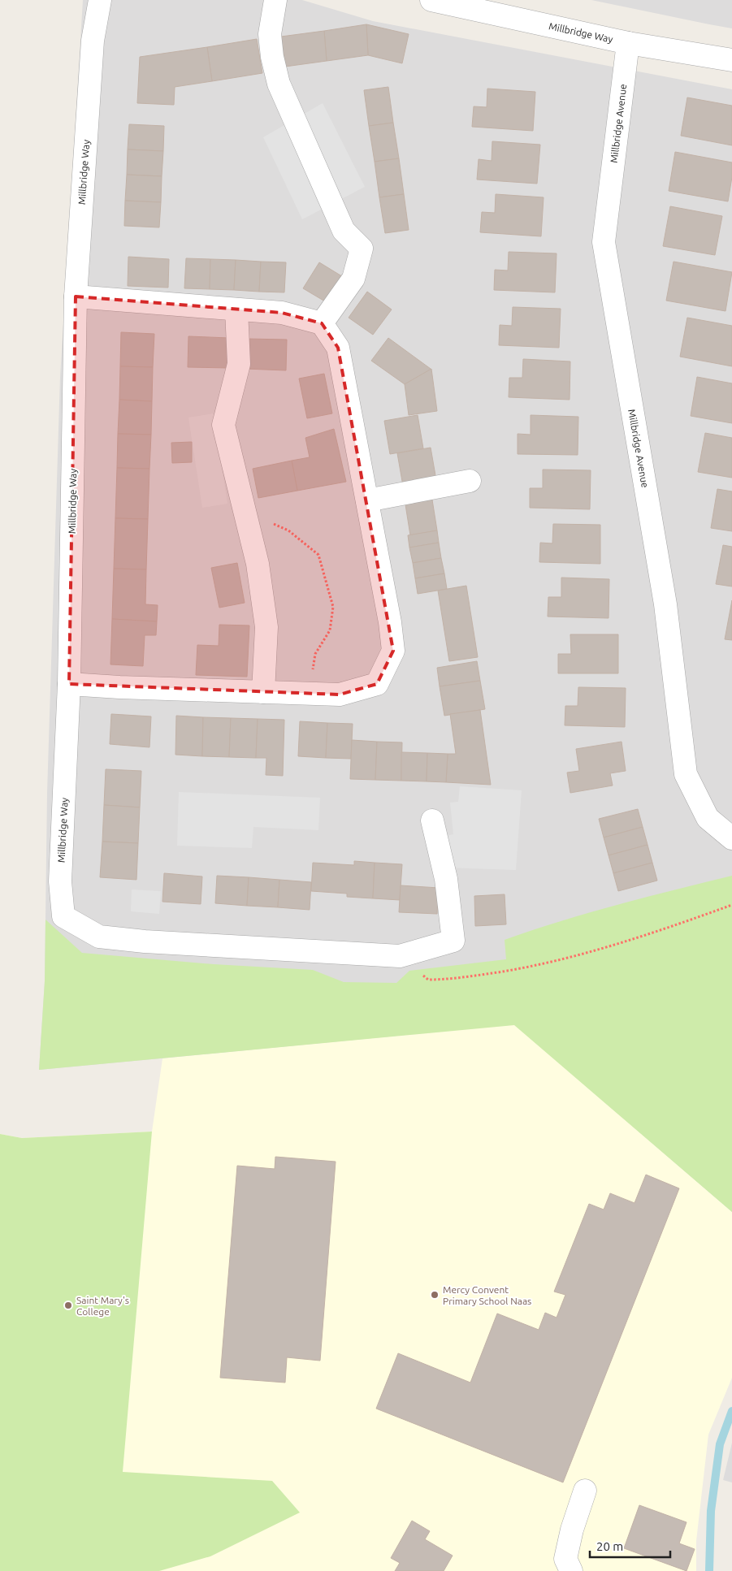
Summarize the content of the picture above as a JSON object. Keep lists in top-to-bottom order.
{
  "streets": {
    "street": ["Millbridge Way", "Millbridge Avenue"]
  },
  "crossings": [
    ["Millbridge Way", "Millbridge Avenue"]
  ],
  "places": ["Mercy Convent Primary School Naas", "Saint Mary's College"],
  "scale_bar": "20 m"
}
